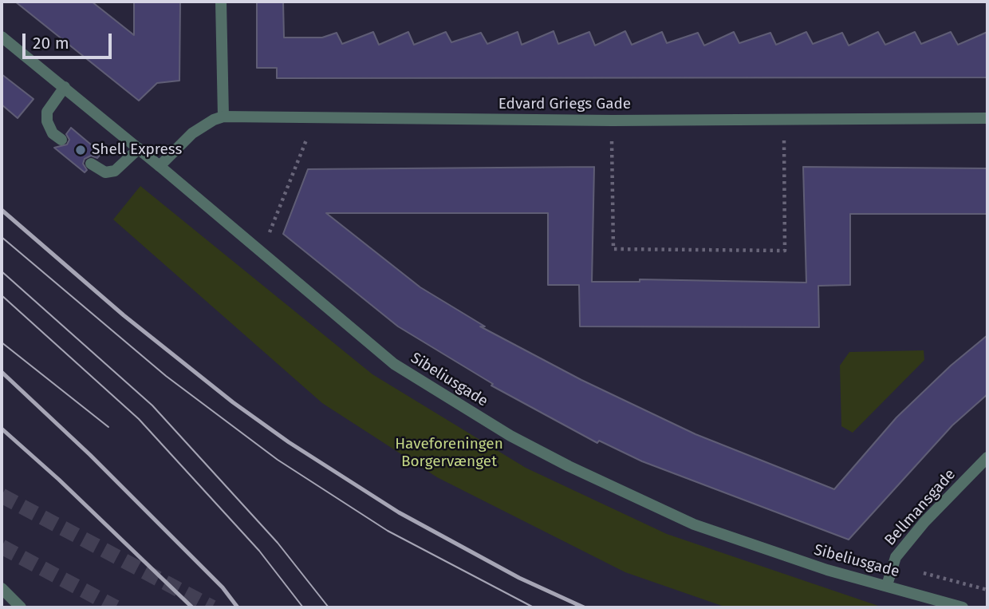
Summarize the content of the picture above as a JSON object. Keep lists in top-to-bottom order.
{
  "streets": {
    "street": ["Edvard Griegs Gade", "Sibeliusgade", "Bellmansgade"]
  },
  "crossings": [
    ["Edvard Griegs Gade", "Sibeliusgade"],
    ["Sibeliusgade", "Bellmansgade"]
  ],
  "parks": ["Haveforeningen Borgervænget"],
  "places": ["Shell Express"],
  "scale_bar": "20 m"
}
